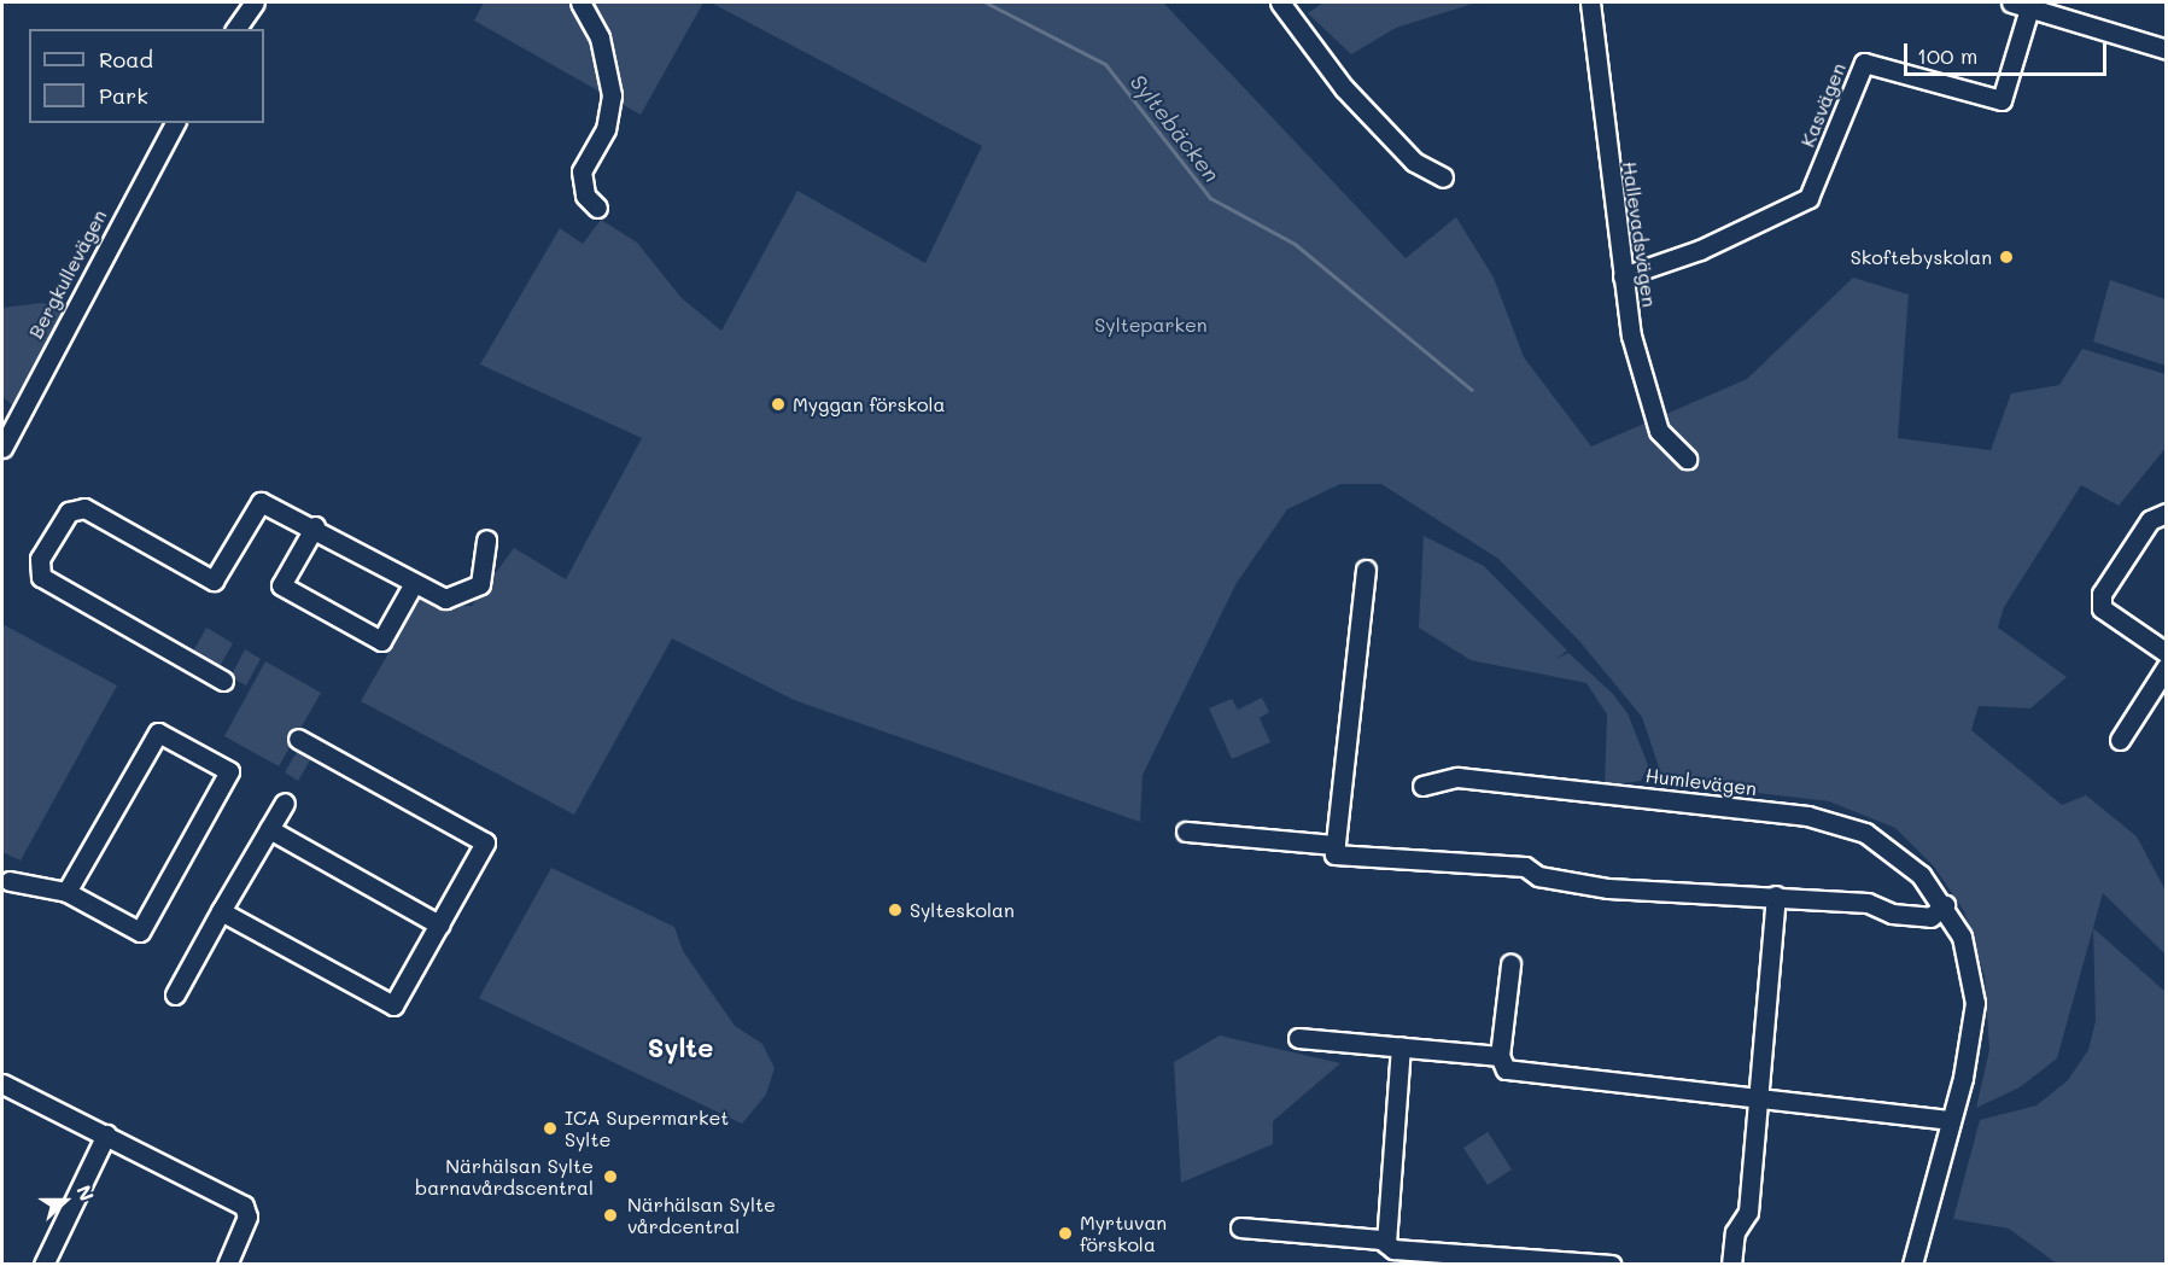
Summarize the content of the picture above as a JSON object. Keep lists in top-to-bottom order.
{
  "streets": {
    "street": [
      "Kasvägen",
      "Hallevadsvägen",
      "Bergkullevägen",
      "Humlevägen"
    ]
  },
  "crossings": [
    ["Kasvägen", "Hallevadsvägen"]
  ],
  "districts": ["Sylte"],
  "water": ["Syltebäcken"],
  "parks": ["Sylteparken"],
  "places": [
    "Skoftebyskolan",
    "Myggan förskola",
    "Sylteskolan",
    "ICA Supermarket Sylte",
    "Närhälsan Sylte barnavårdscentral",
    "Närhälsan Sylte vårdcentral",
    "Myrtuvan förskola"
  ],
  "legend": ["Road", "Park"],
  "scale_bar": "100 m",
  "north": "right"
}
